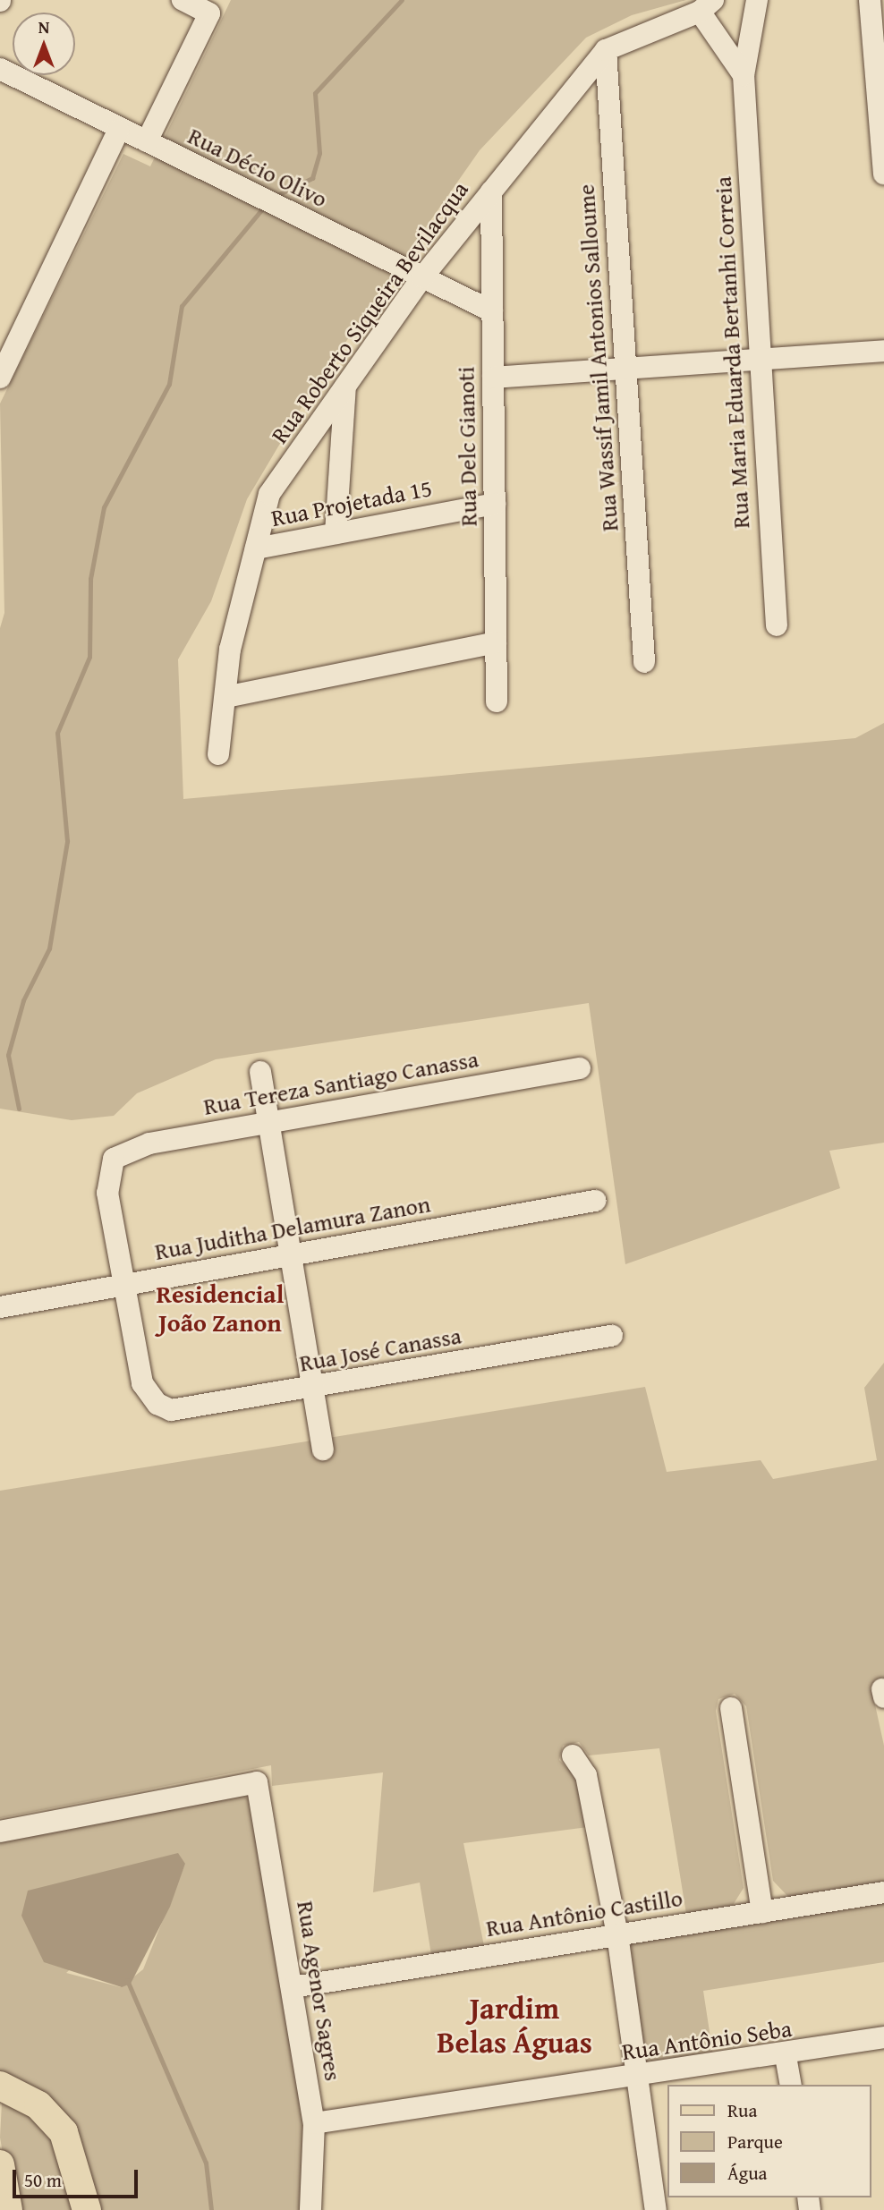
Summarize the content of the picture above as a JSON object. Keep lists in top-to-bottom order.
{
  "streets": {
    "street": [
      "Rua Décio Olivo",
      "Rua Roberto Siqueira Bevilacqua",
      "Rua Maria Eduarda Bertanhi Correia",
      "Rua Wassif Jamil Antonios Salloume",
      "Rua Delc Gianoti",
      "Rua Projetada 15",
      "Rua Tereza Santiago Canassa",
      "Rua Juditha Delamura Zanon",
      "Rua José Canassa",
      "Rua Antônio Castillo",
      "Rua Agenor Sagres",
      "Rua Antônio Seba"
    ]
  },
  "crossings": [
    ["Rua Décio Olivo", "Rua Roberto Siqueira Bevilacqua"],
    ["Rua Décio Olivo", "Rua Delc Gianoti"],
    ["Rua Roberto Siqueira Bevilacqua", "Rua Wassif Jamil Antonios Salloume"],
    ["Rua Roberto Siqueira Bevilacqua", "Rua Delc Gianoti"],
    ["Rua Roberto Siqueira Bevilacqua", "Rua Projetada 15"],
    ["Rua Delc Gianoti", "Rua Projetada 15"],
    ["Rua Tereza Santiago Canassa", "Rua Juditha Delamura Zanon"],
    ["Rua Tereza Santiago Canassa", "Rua José Canassa"],
    ["Rua Juditha Delamura Zanon", "Rua José Canassa"],
    ["Rua Antônio Castillo", "Rua Agenor Sagres"],
    ["Rua Agenor Sagres", "Rua Antônio Seba"]
  ],
  "districts": ["Residencial João Zanon", "Jardim Belas Águas"],
  "legend": ["Rua", "Parque", "Água"],
  "scale_bar": "50 m",
  "north": "top"
}
